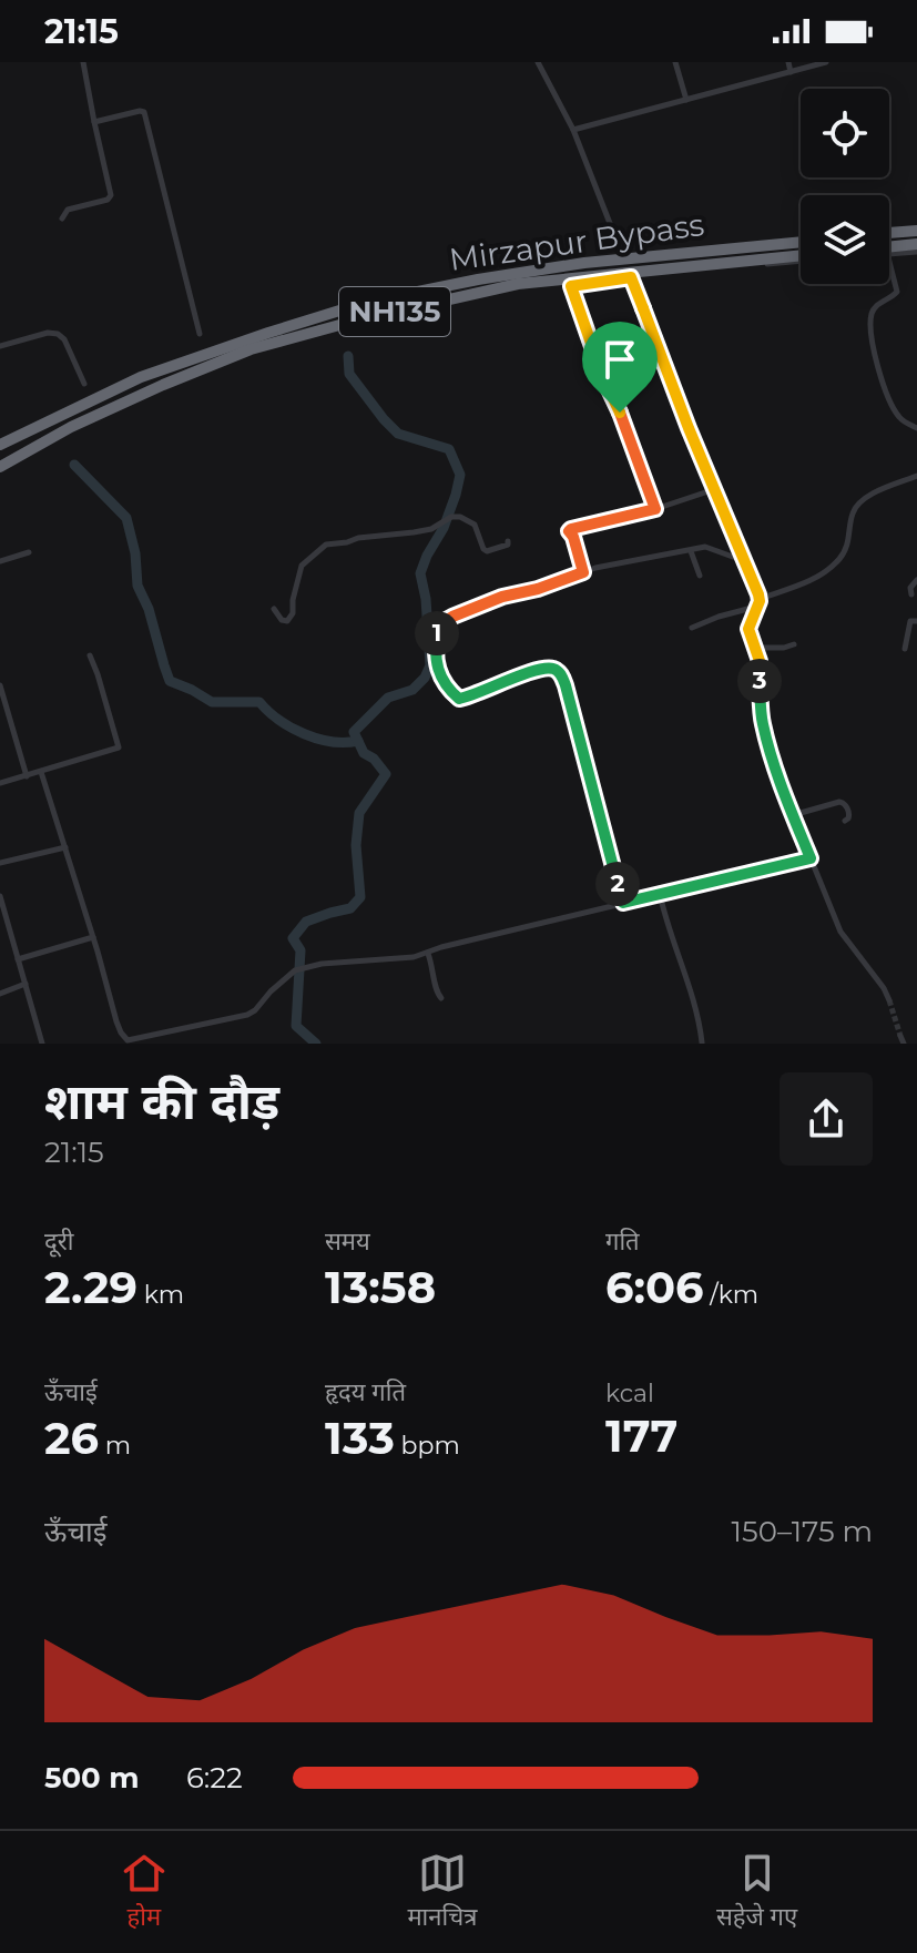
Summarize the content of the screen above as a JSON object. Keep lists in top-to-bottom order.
{
  "streets": {
    "highway": ["Mirzapur Bypass", "NH135"]
  },
  "page": {
    "status": "21:15",
    "pins": ["1", "3", "2"],
    "heading": ["शाम की दौड़", "21:15"],
    "stats": [
      ["दूरी", "2.29 km"],
      ["समय", "13:58"],
      ["गति", "6:06 /km"],
      ["ऊँचाई", "26 m"],
      ["हृदय गति", "133 bpm"],
      ["kcal", "177"]
    ],
    "chart": ["ऊँचाई", "150–175 m"],
    "list": [
      {
        "name": "500 m",
        "note": "6:22"
      }
    ],
    "tabs": ["होम", "मानचित्र", "सहेजे गए"]
  }
}
